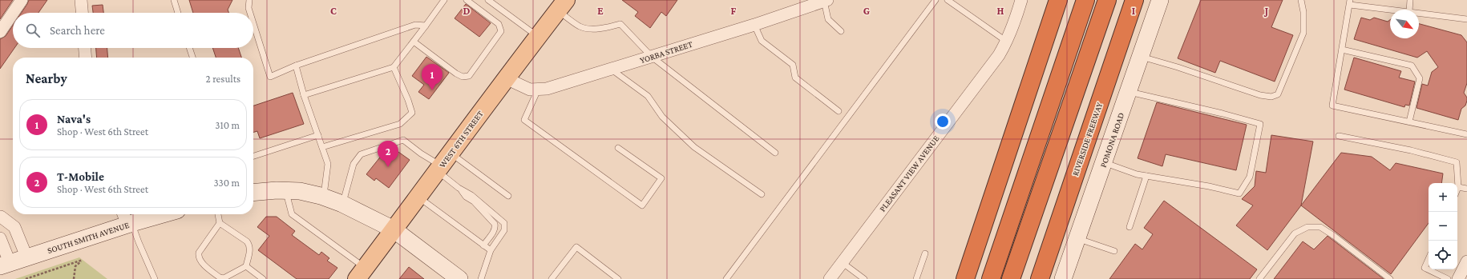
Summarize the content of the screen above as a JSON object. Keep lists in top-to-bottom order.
{
  "streets": {
    "highway": ["RIVERSIDE FREEWAY"],
    "main road": ["WEST 6TH STREET", "POMONA ROAD", "SOUTH SMITH AVENUE"],
    "street": ["YORBA STREET", "PLEASANT VIEW AVENUE"]
  },
  "crossings": [
    ["YORBA STREET", "WEST 6TH STREET"]
  ],
  "north": "bottom right",
  "page": {
    "search": "Search here",
    "heading": ["Nearby", "2 results"],
    "pins": ["1", "2"],
    "list": [
      {
        "mark": "1",
        "name": "Nava's",
        "note": "Shop · West 6th Street",
        "value": "310 m"
      },
      {
        "mark": "2",
        "name": "T-Mobile",
        "note": "Shop · West 6th Street",
        "value": "330 m"
      }
    ],
    "map_buttons": ["+", "−"]
  },
  "grid": {
    "columns": [
      "C",
      "D",
      "E",
      "F",
      "G",
      "H",
      "I",
      "J"
    ]
  }
}
